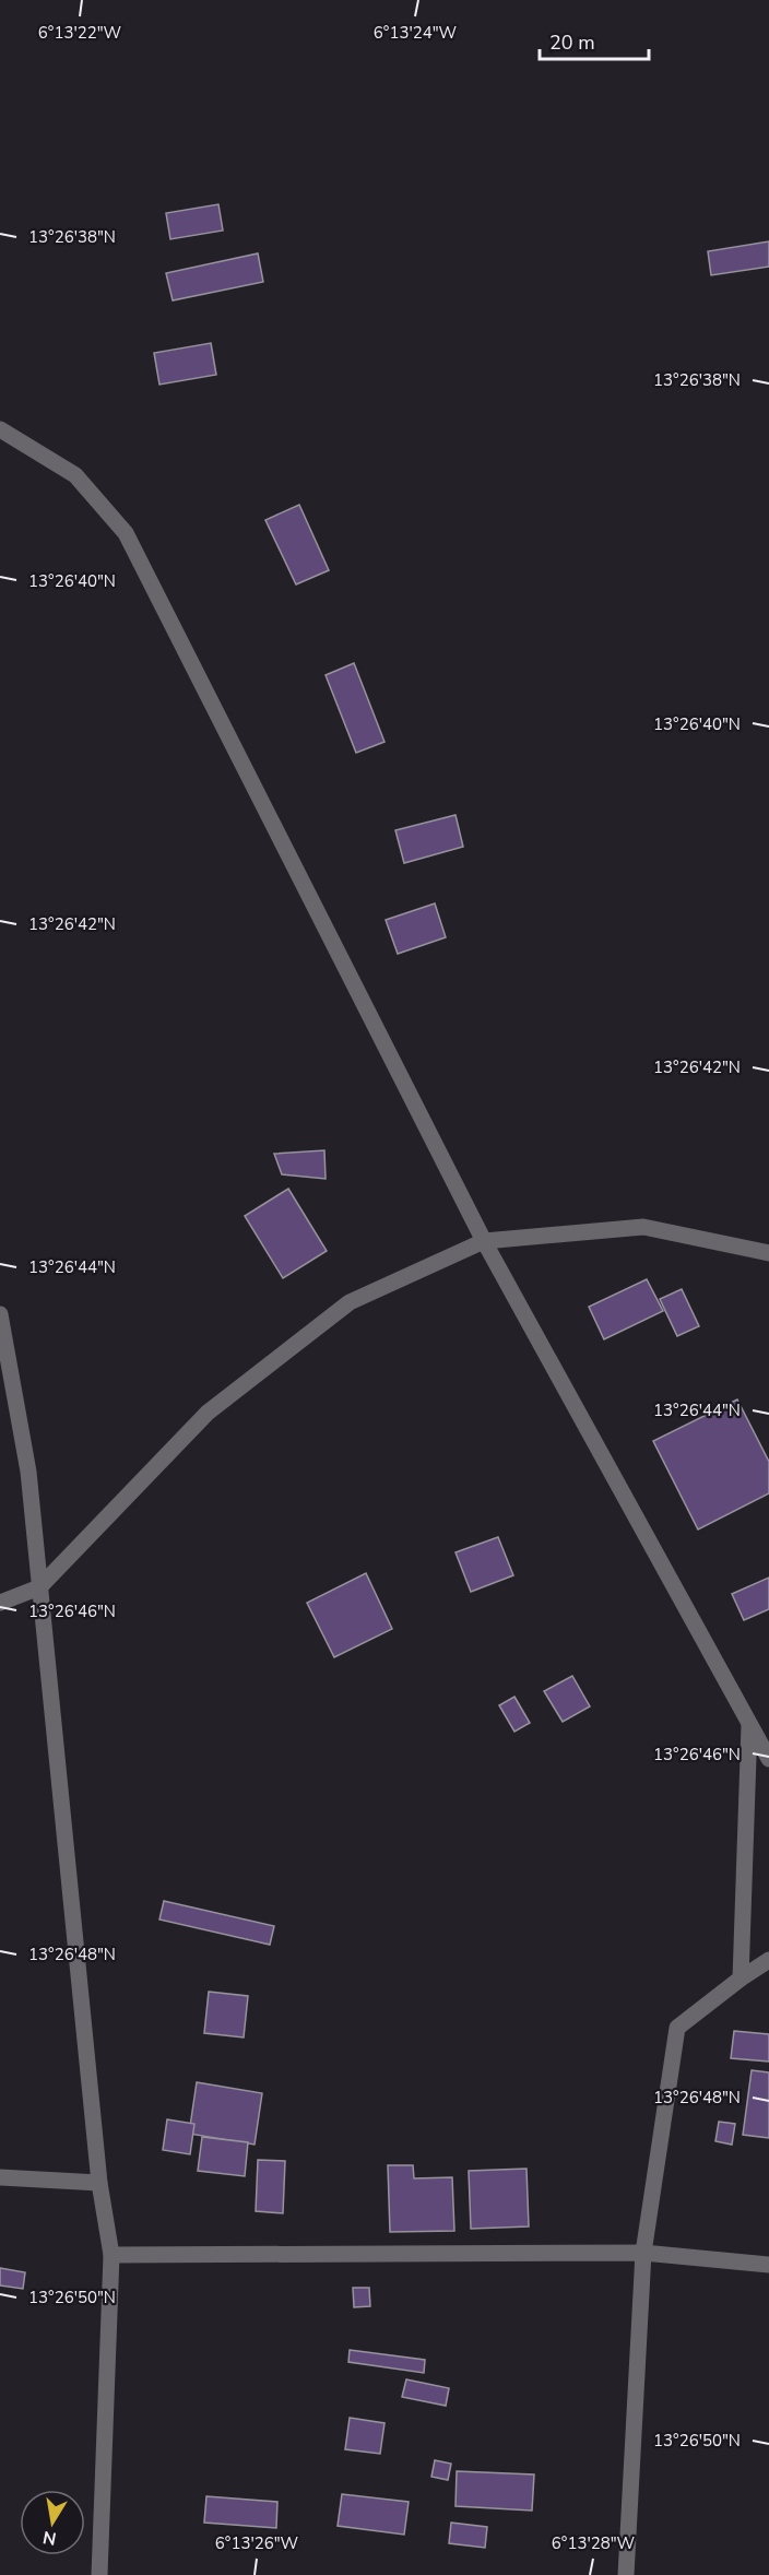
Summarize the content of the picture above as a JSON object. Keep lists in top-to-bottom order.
{
  "scale_bar": "20 m",
  "north": "bottom",
  "coordinates": [
    "6°13'22\"W",
    "6°13'24\"W",
    "13°26'38\"N",
    "13°26'40\"N",
    "13°26'42\"N",
    "13°26'44\"N",
    "13°26'46\"N",
    "13°26'48\"N",
    "13°26'50\"N",
    "6°13'26\"W",
    "6°13'28\"W"
  ]
}
